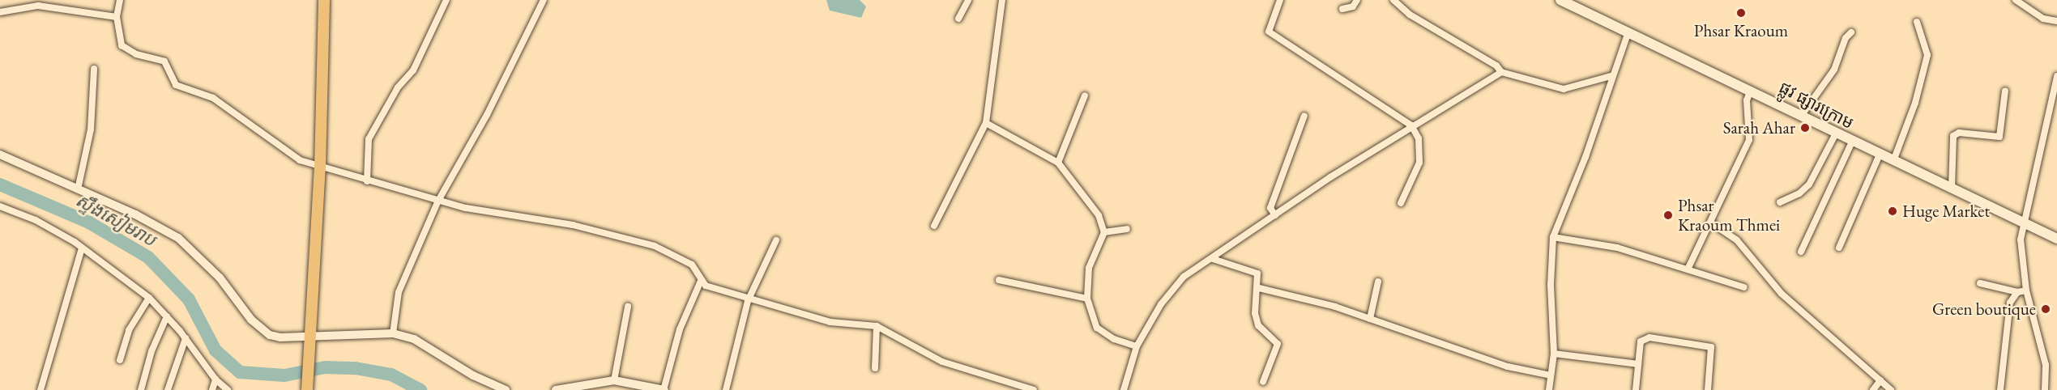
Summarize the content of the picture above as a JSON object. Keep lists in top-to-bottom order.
{
  "streets": {
    "main road": ["ផ្លូវ ផ្សារក្រោម"]
  },
  "water": ["ស្ទឹងសៀមរាប"],
  "places": [
    "Phsar Kraoum",
    "Sarah Ahar",
    "Huge Market",
    "Phsar Kraoum Thmei",
    "Green boutique"
  ]
}
